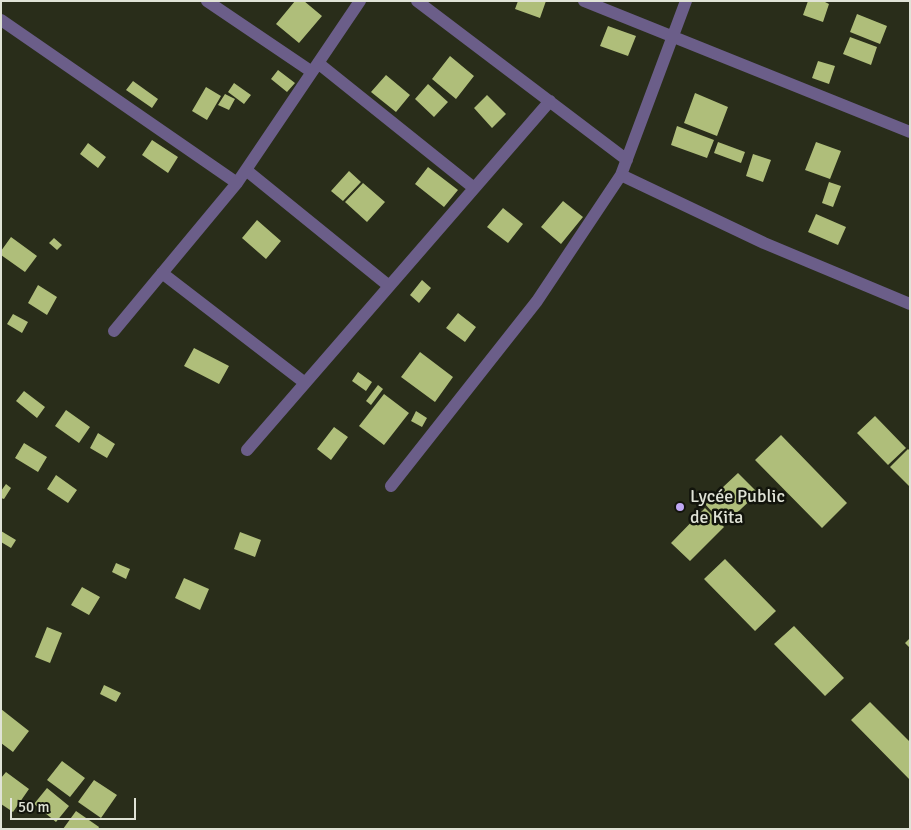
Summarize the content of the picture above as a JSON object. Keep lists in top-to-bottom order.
{
  "places": ["Lycée Public de Kita"],
  "scale_bar": "50 m"
}
